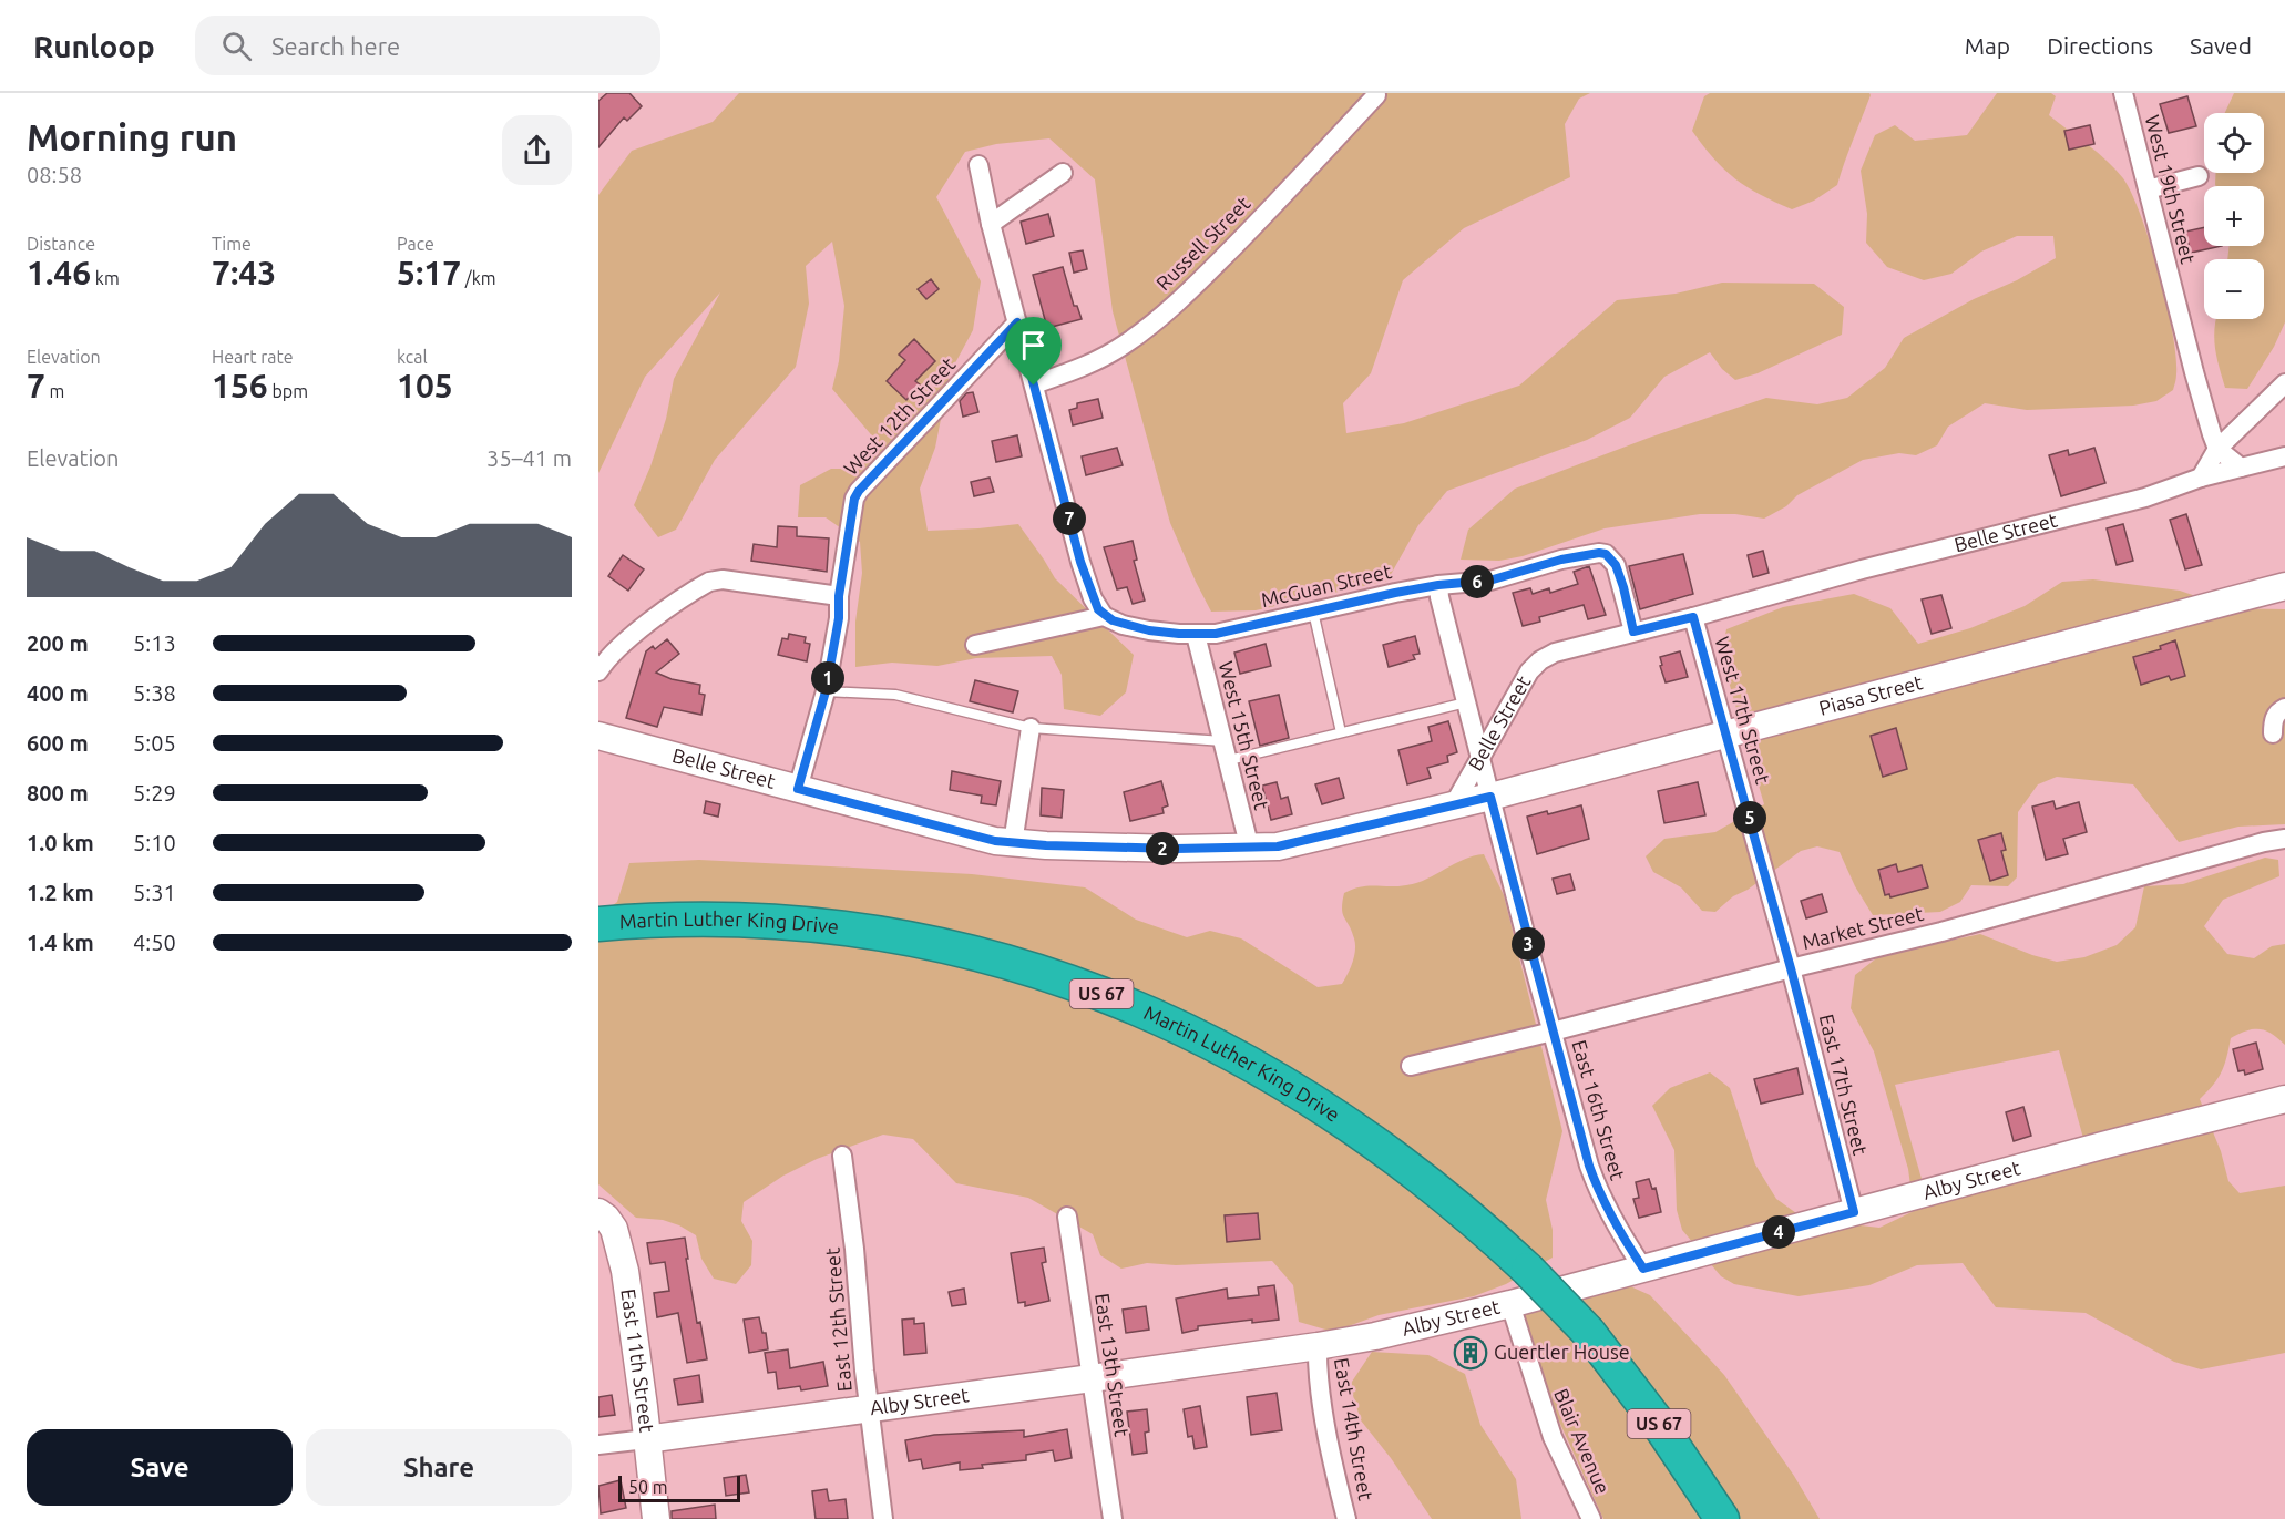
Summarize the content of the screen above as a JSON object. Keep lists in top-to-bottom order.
{
  "streets": {
    "highway": ["Martin Luther King Drive", "US 67"],
    "street": [
      "West 19th Street",
      "Russell Street",
      "West 12th Street",
      "Belle Street",
      "McGuan Street",
      "Piasa Street",
      "West 17th Street",
      "West 15th Street",
      "Market Street",
      "East 17th Street",
      "East 16th Street",
      "Alby Street",
      "East 12th Street",
      "East 11th Street",
      "East 13th Street",
      "East 14th Street",
      "Blair Avenue"
    ]
  },
  "crossings": [
    ["West 12th Street", "Belle Street"],
    ["Belle Street", "McGuan Street"],
    ["Belle Street", "Piasa Street"],
    ["Belle Street", "West 17th Street"],
    ["Belle Street", "West 15th Street"],
    ["Belle Street", "East 16th Street"],
    ["McGuan Street", "West 15th Street"],
    ["McGuan Street", "East 16th Street"],
    ["Piasa Street", "West 17th Street"],
    ["Piasa Street", "East 16th Street"],
    ["West 17th Street", "Market Street"],
    ["West 17th Street", "East 17th Street"],
    ["Market Street", "East 17th Street"],
    ["Market Street", "East 16th Street"],
    ["East 17th Street", "Alby Street"],
    ["East 16th Street", "Alby Street"],
    ["Alby Street", "East 12th Street"],
    ["Alby Street", "East 11th Street"],
    ["Alby Street", "East 13th Street"],
    ["Alby Street", "East 14th Street"],
    ["Alby Street", "Blair Avenue"]
  ],
  "places": {
    "building": ["Guertler House"]
  },
  "scale_bar": "50 m",
  "page": {
    "header": "Runloop",
    "search": "Search here",
    "nav": ["Map", "Directions", "Saved"],
    "heading": ["Morning run", "08:58"],
    "map_buttons": ["+", "−"],
    "stats": [
      ["Distance", "1.46 km"],
      ["Time", "7:43"],
      ["Pace", "5:17 /km"],
      ["Elevation", "7 m"],
      ["Heart rate", "156 bpm"],
      ["kcal", "105"]
    ],
    "chart": ["Elevation", "35–41 m"],
    "pins": [
      "7",
      "6",
      "1",
      "5",
      "2",
      "3",
      "4"
    ],
    "list": [
      {
        "name": "200 m",
        "note": "5:13"
      },
      {
        "name": "400 m",
        "note": "5:38"
      },
      {
        "name": "600 m",
        "note": "5:05"
      },
      {
        "name": "800 m",
        "note": "5:29"
      },
      {
        "name": "1.0 km",
        "note": "5:10"
      },
      {
        "name": "1.2 km",
        "note": "5:31"
      },
      {
        "name": "1.4 km",
        "note": "4:50"
      }
    ],
    "buttons": ["Save", "Share"],
    "scale": "50 m"
  }
}
